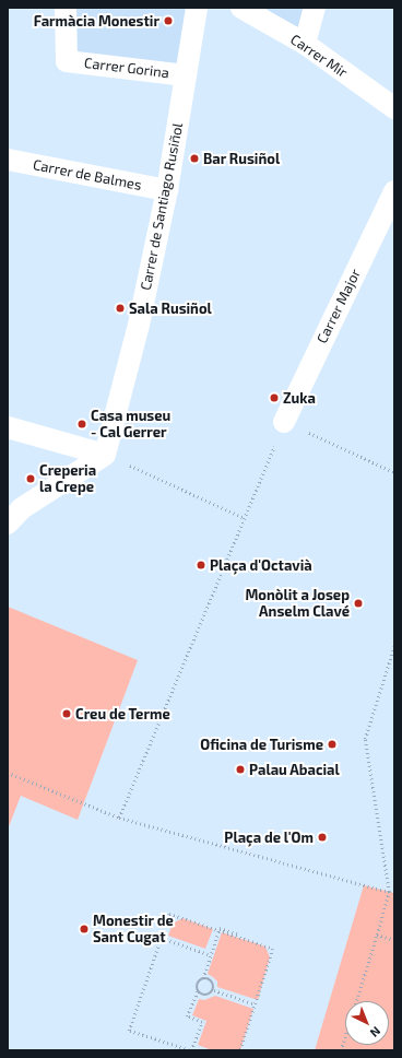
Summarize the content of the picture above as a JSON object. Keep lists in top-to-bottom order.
{
  "streets": {
    "street": [
      "Carrer Mir",
      "Carrer Gorina",
      "Carrer de Balmes",
      "Carrer de Santiago Rusiñol",
      "Carrer Major"
    ]
  },
  "crossings": [
    ["Carrer Gorina", "Carrer de Santiago Rusiñol"],
    ["Carrer de Balmes", "Carrer de Santiago Rusiñol"]
  ],
  "places": [
    "Farmàcia Monestir",
    "Bar Rusiñol",
    "Sala Rusiñol",
    "Zuka",
    "Casa museu - Cal Gerrer",
    "Creperia la Crepe",
    "Plaça d'Octavià",
    "Monòlit a Josep Anselm Clavé",
    "Creu de Terme",
    "Oficina de Turisme",
    "Palau Abacial",
    "Plaça de l'Om",
    "Monestir de Sant Cugat"
  ],
  "north": "bottom right"
}
